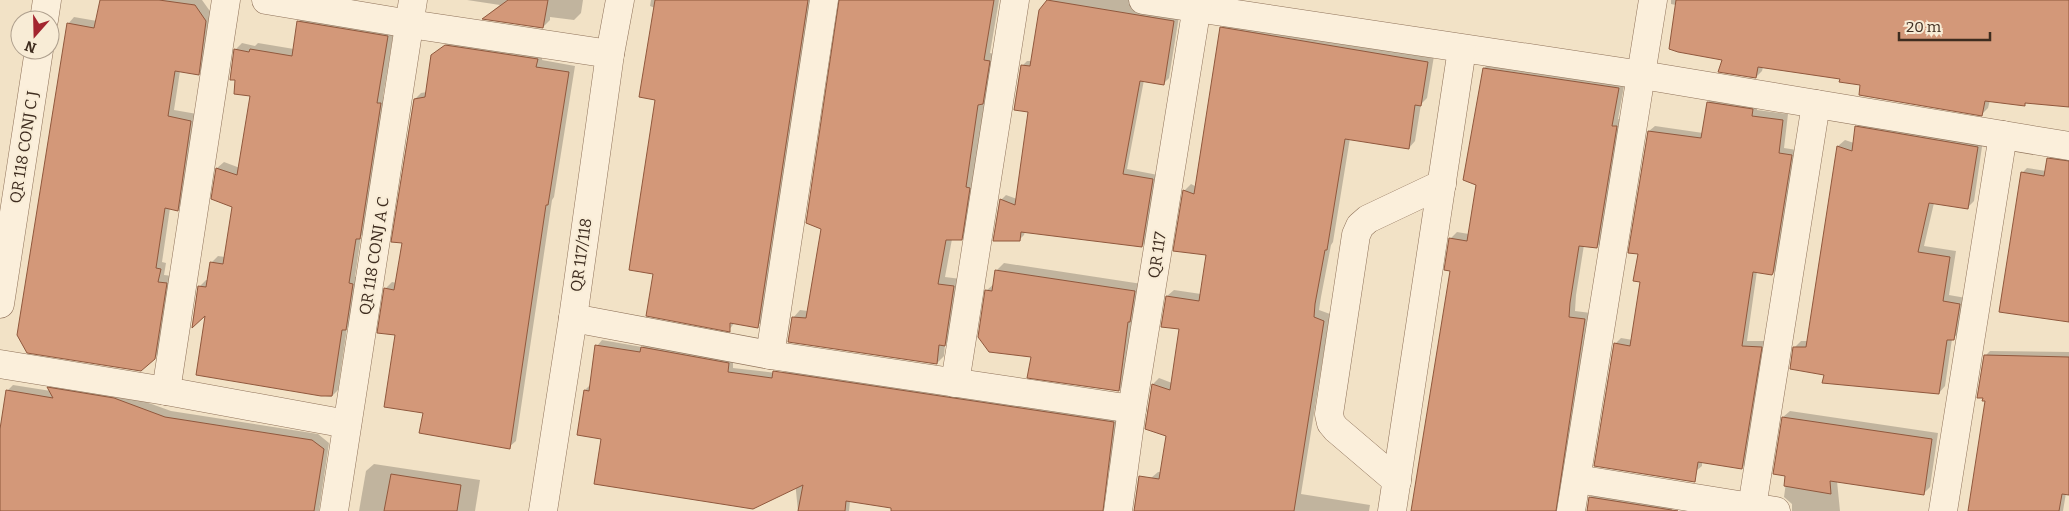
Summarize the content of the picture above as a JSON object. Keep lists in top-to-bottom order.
{
  "streets": {
    "street": [
      "QR 118 CONJ C J",
      "QR 117/118",
      "QR 117",
      "QR 118 CONJ A C"
    ]
  },
  "scale_bar": "20 m",
  "north": "bottom"
}
